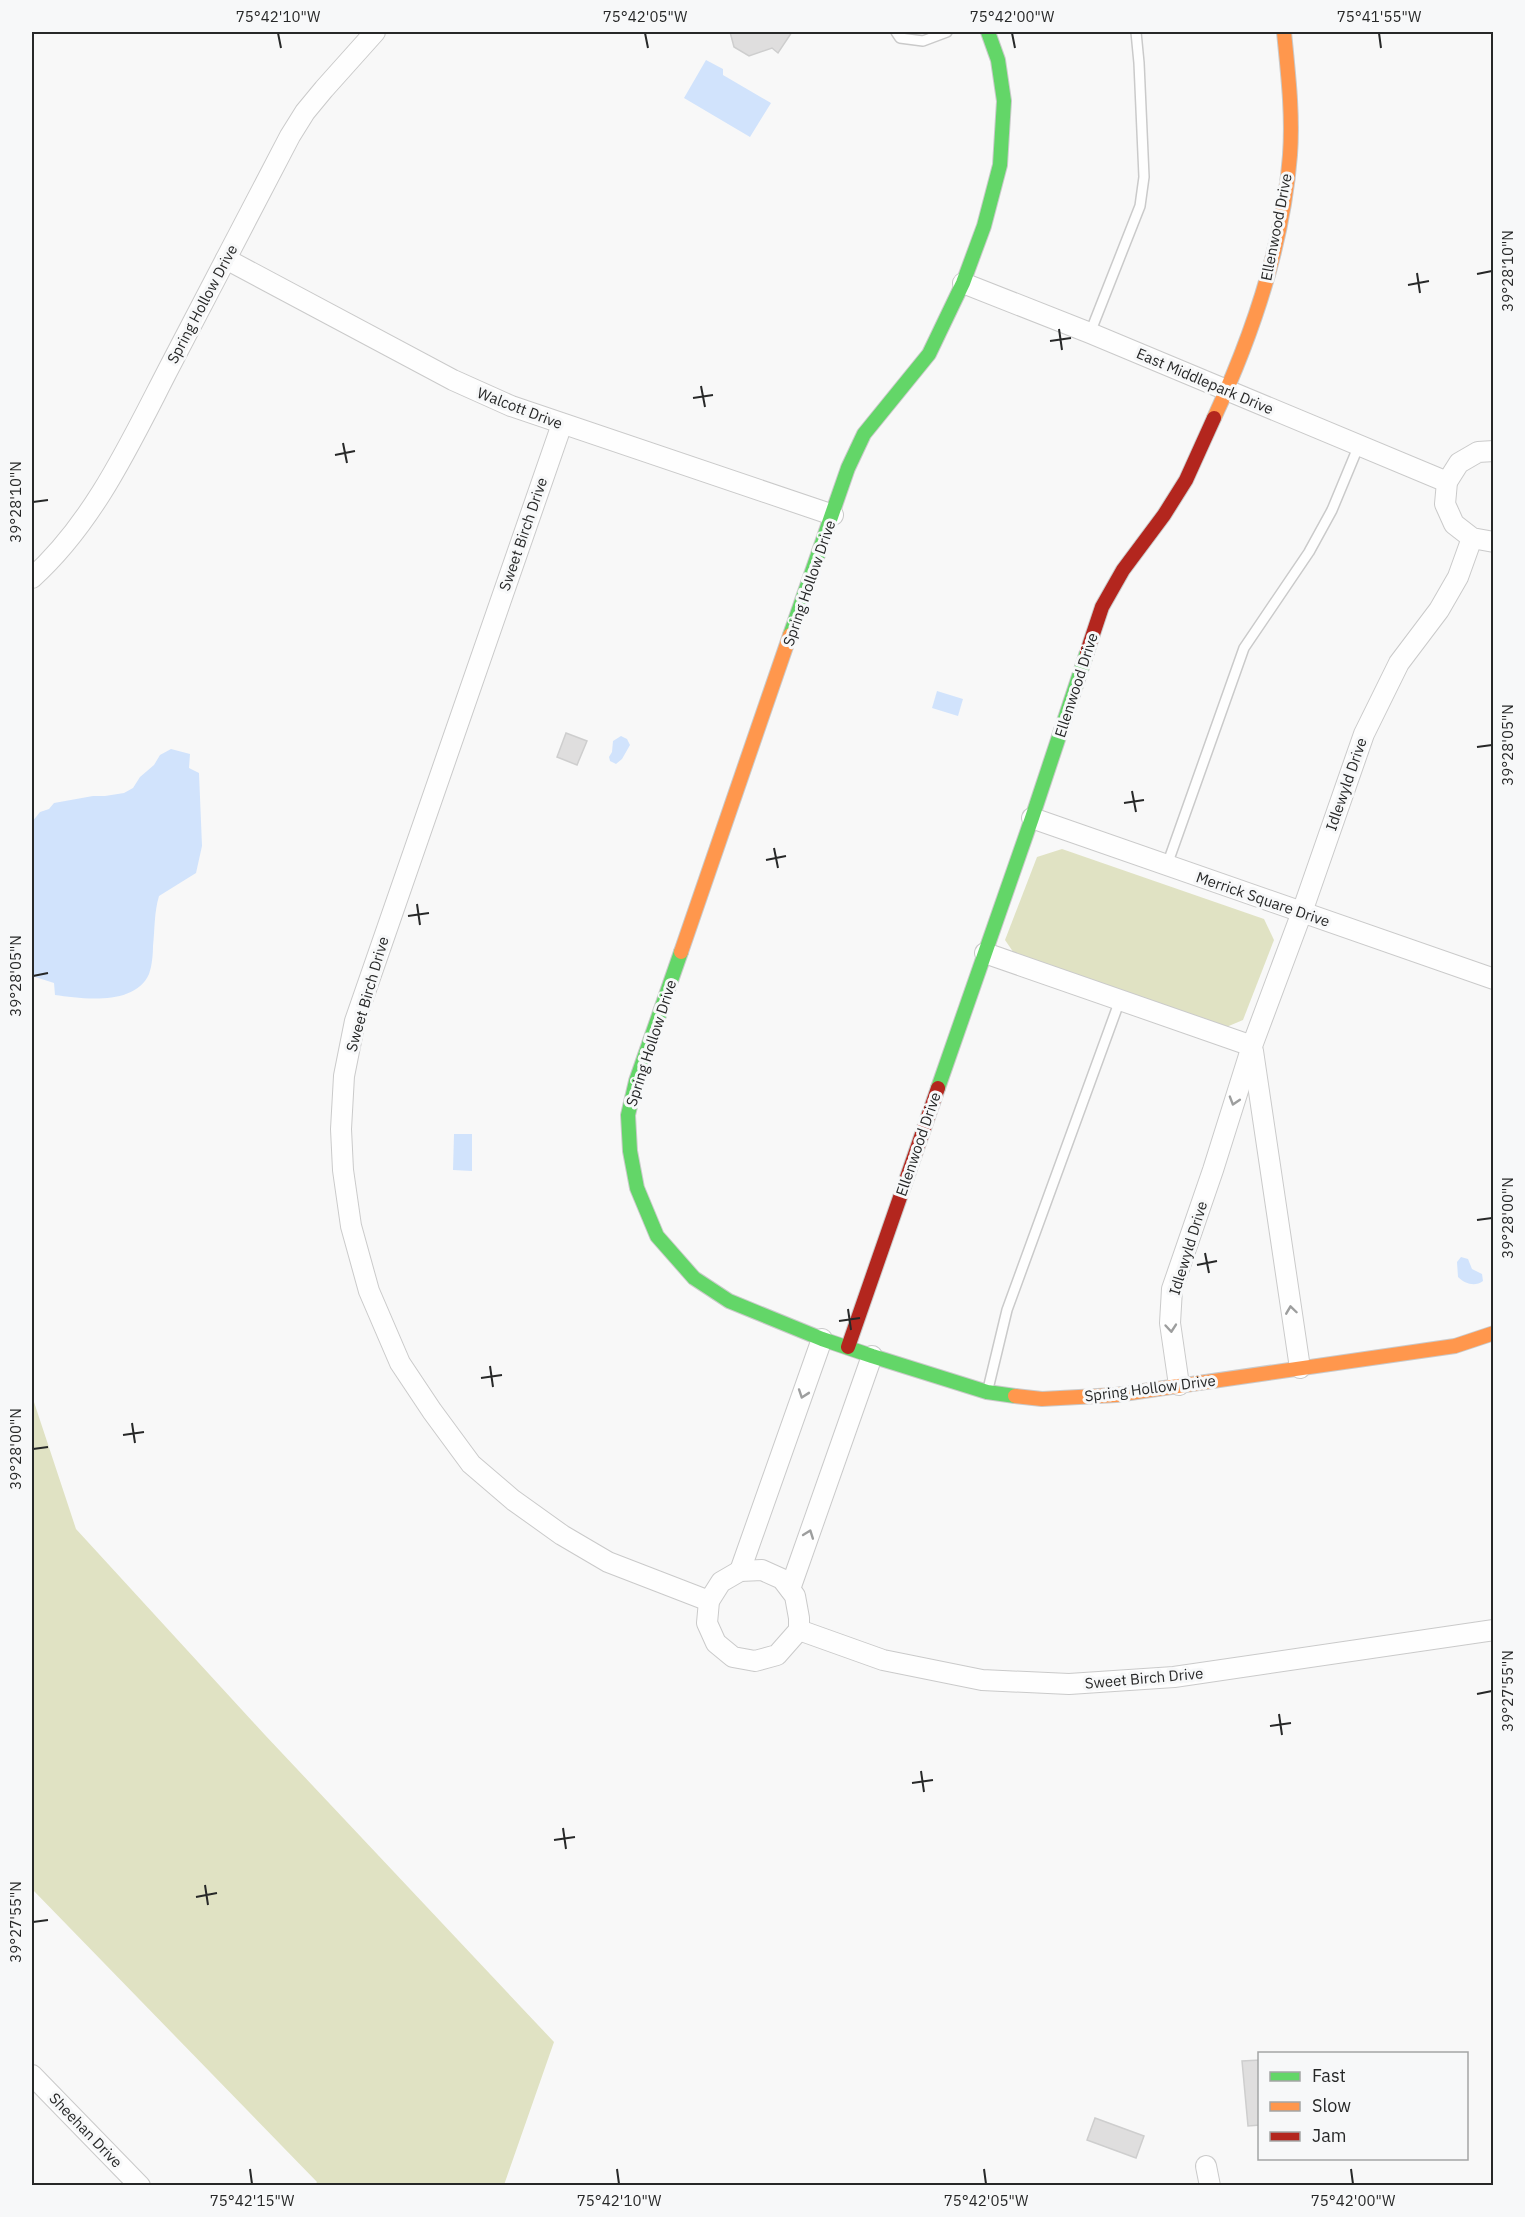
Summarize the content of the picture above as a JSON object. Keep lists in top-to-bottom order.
{
  "streets": {
    "street": [
      "Ellenwood Drive",
      "Spring Hollow Drive",
      "East Middlepark Drive",
      "Walcott Drive",
      "Sweet Birch Drive",
      "Idlewyld Drive",
      "Merrick Square Drive",
      "Sheehan Drive"
    ]
  },
  "crossings": [
    ["Ellenwood Drive", "Spring Hollow Drive"],
    ["Ellenwood Drive", "East Middlepark Drive"],
    ["Ellenwood Drive", "Merrick Square Drive"],
    ["Spring Hollow Drive", "East Middlepark Drive"],
    ["Spring Hollow Drive", "Walcott Drive"],
    ["Spring Hollow Drive", "Idlewyld Drive"],
    ["Walcott Drive", "Sweet Birch Drive"],
    ["Idlewyld Drive", "Merrick Square Drive"]
  ],
  "legend": ["Fast", "Slow", "Jam"],
  "coordinates": [
    "75°42'10\"W",
    "75°42'05\"W",
    "75°42'00\"W",
    "75°41'55\"W",
    "39°28'10\"N",
    "39°28'05\"N",
    "39°28'00\"N",
    "39°27'55\"N",
    "75°42'15\"W"
  ]
}
